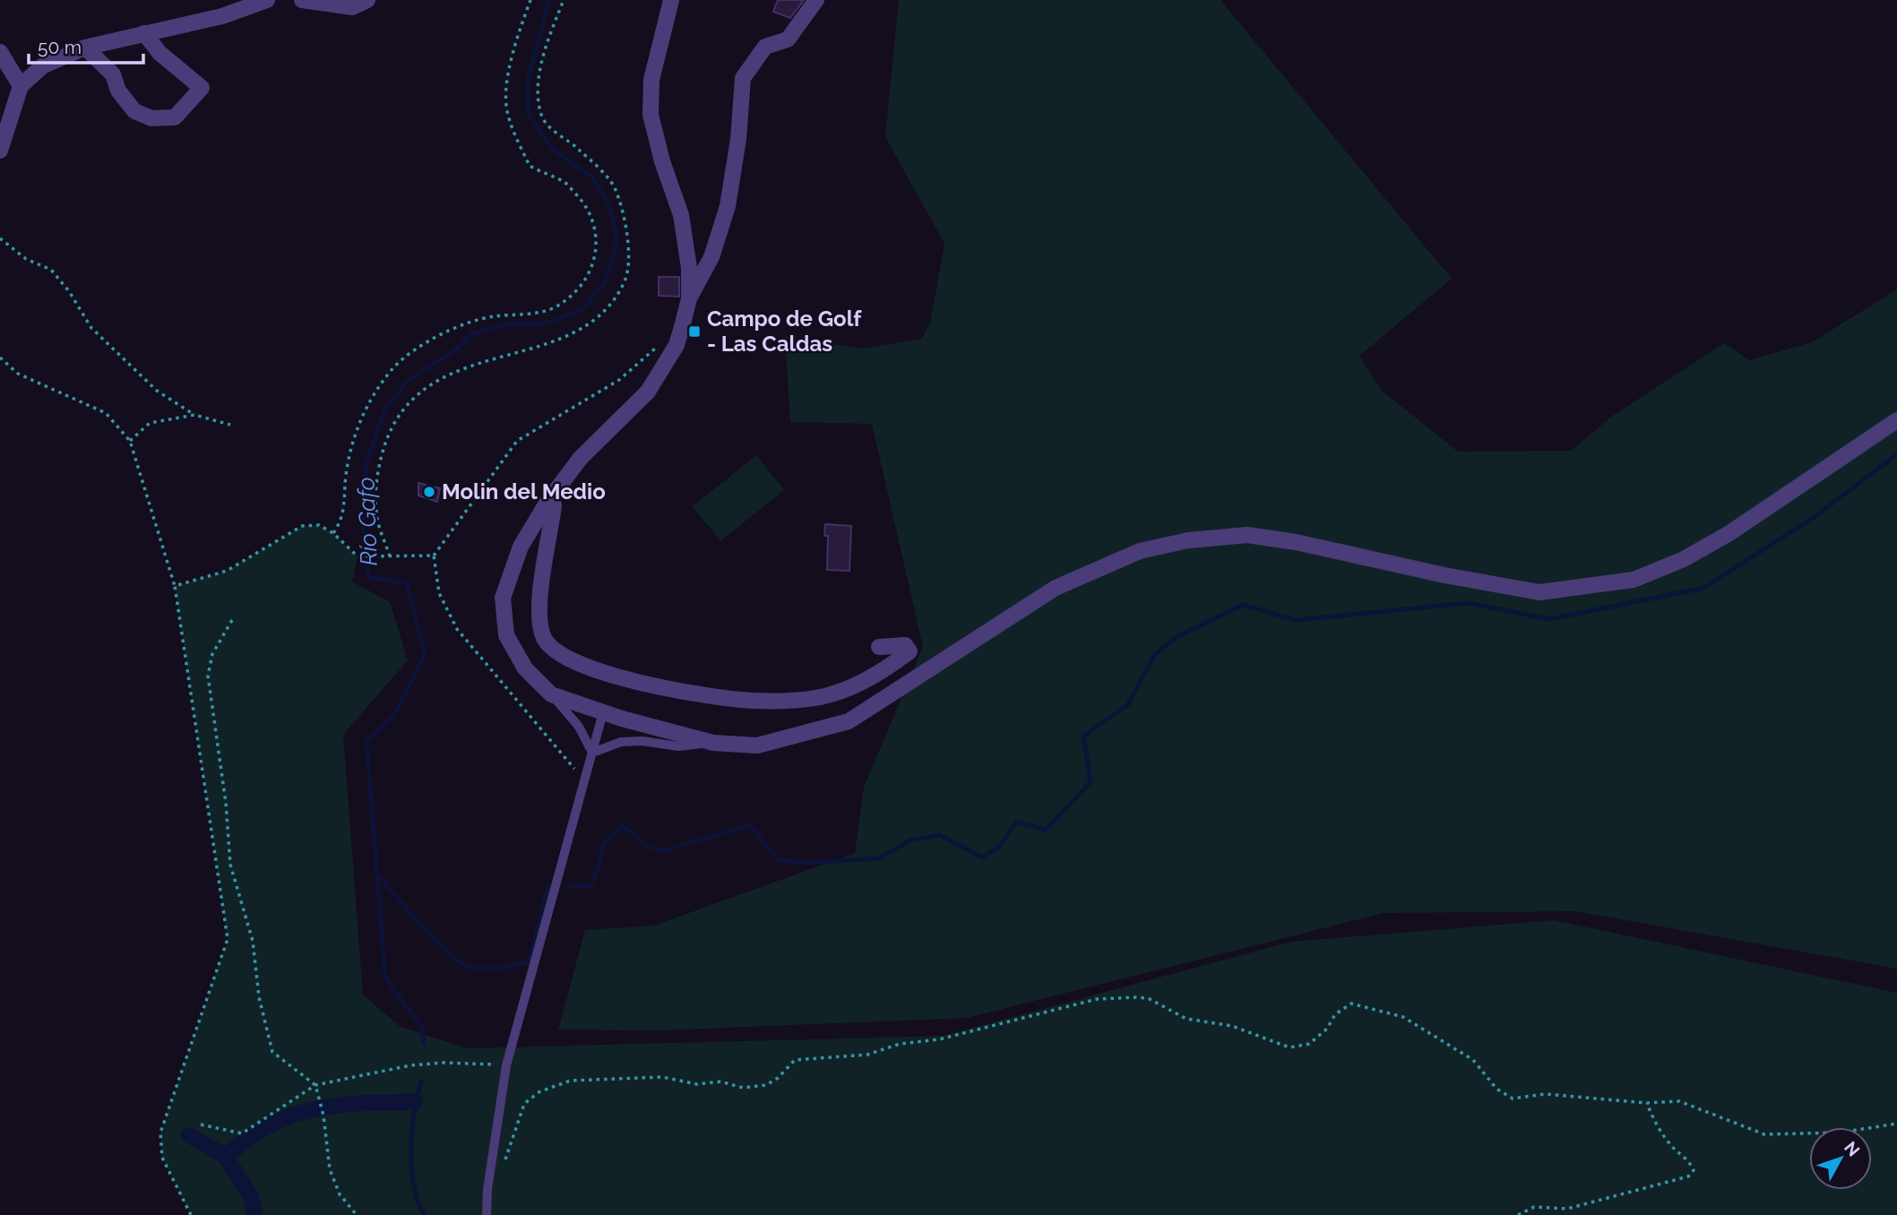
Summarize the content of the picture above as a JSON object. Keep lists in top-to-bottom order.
{
  "water": ["Río Gafo"],
  "places": {
    "transit": ["Campo de Golf - Las Caldas"],
    "other": ["Molin del Medio"]
  },
  "scale_bar": "50 m",
  "north": "top right"
}
